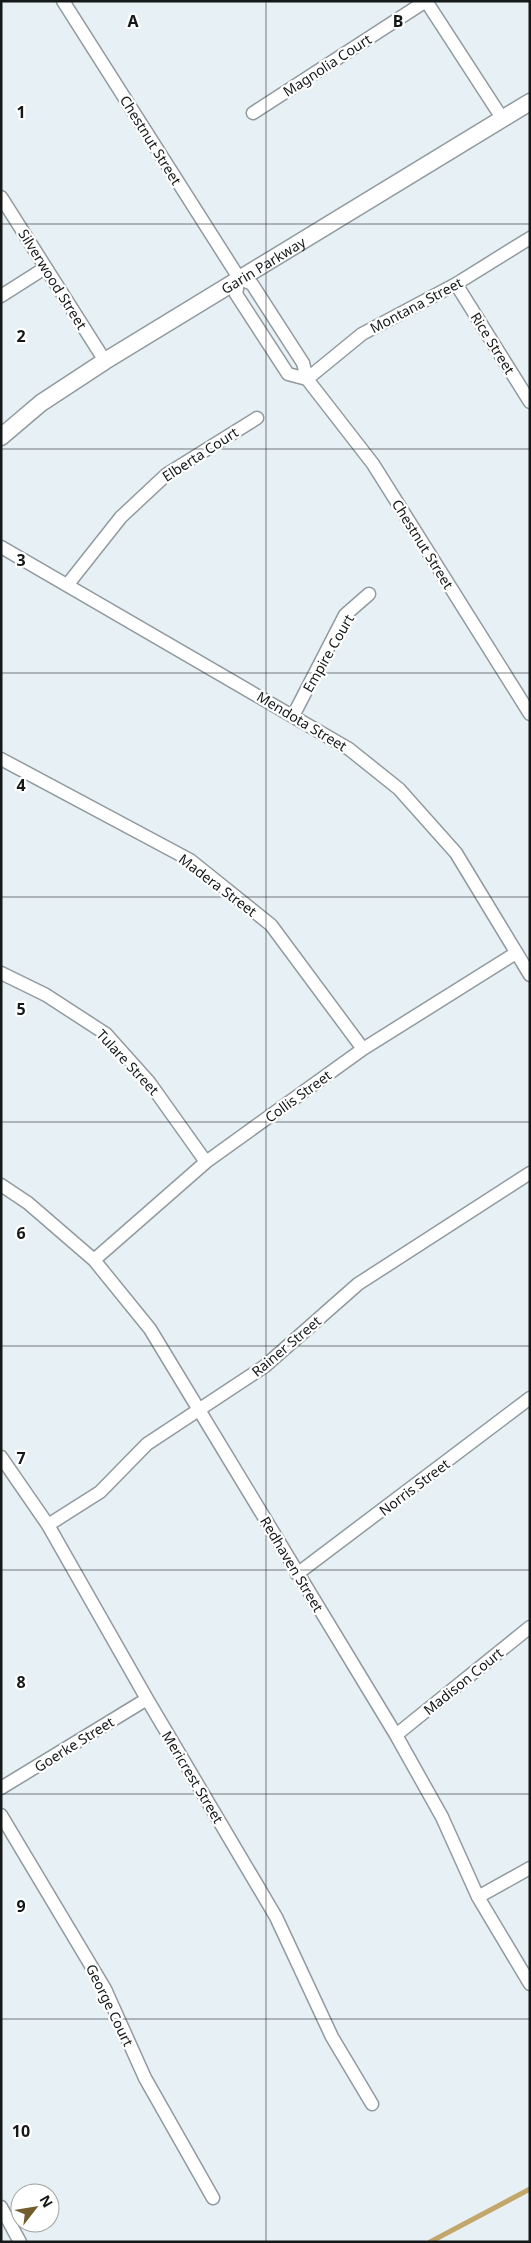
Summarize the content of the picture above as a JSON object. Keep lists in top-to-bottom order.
{
  "streets": {
    "street": [
      "Magnolia Court",
      "Chestnut Street",
      "Garin Parkway",
      "Silverwood Street",
      "Montana Street",
      "Rice Street",
      "Elberta Court",
      "Empire Court",
      "Mendota Street",
      "Madera Street",
      "Tulare Street",
      "Collis Street",
      "Rainer Street",
      "Norris Street",
      "Redhaven Street",
      "Madison Court",
      "Goerke Street",
      "Mericrest Street",
      "George Court"
    ]
  },
  "crossings": [
    ["Chestnut Street", "Garin Parkway"],
    ["Chestnut Street", "Montana Street"],
    ["Garin Parkway", "Silverwood Street"],
    ["Montana Street", "Rice Street"],
    ["Elberta Court", "Mendota Street"],
    ["Empire Court", "Mendota Street"],
    ["Mendota Street", "Collis Street"],
    ["Madera Street", "Collis Street"],
    ["Tulare Street", "Collis Street"],
    ["Collis Street", "Redhaven Street"],
    ["Rainer Street", "Redhaven Street"],
    ["Rainer Street", "Mericrest Street"],
    ["Norris Street", "Redhaven Street"],
    ["Redhaven Street", "Madison Court"],
    ["Goerke Street", "Mericrest Street"]
  ],
  "north": "top right",
  "grid": {
    "columns": ["A", "B"],
    "rows": [
      "1",
      "2",
      "3",
      "4",
      "5",
      "6",
      "7",
      "8",
      "9",
      "10"
    ]
  }
}
